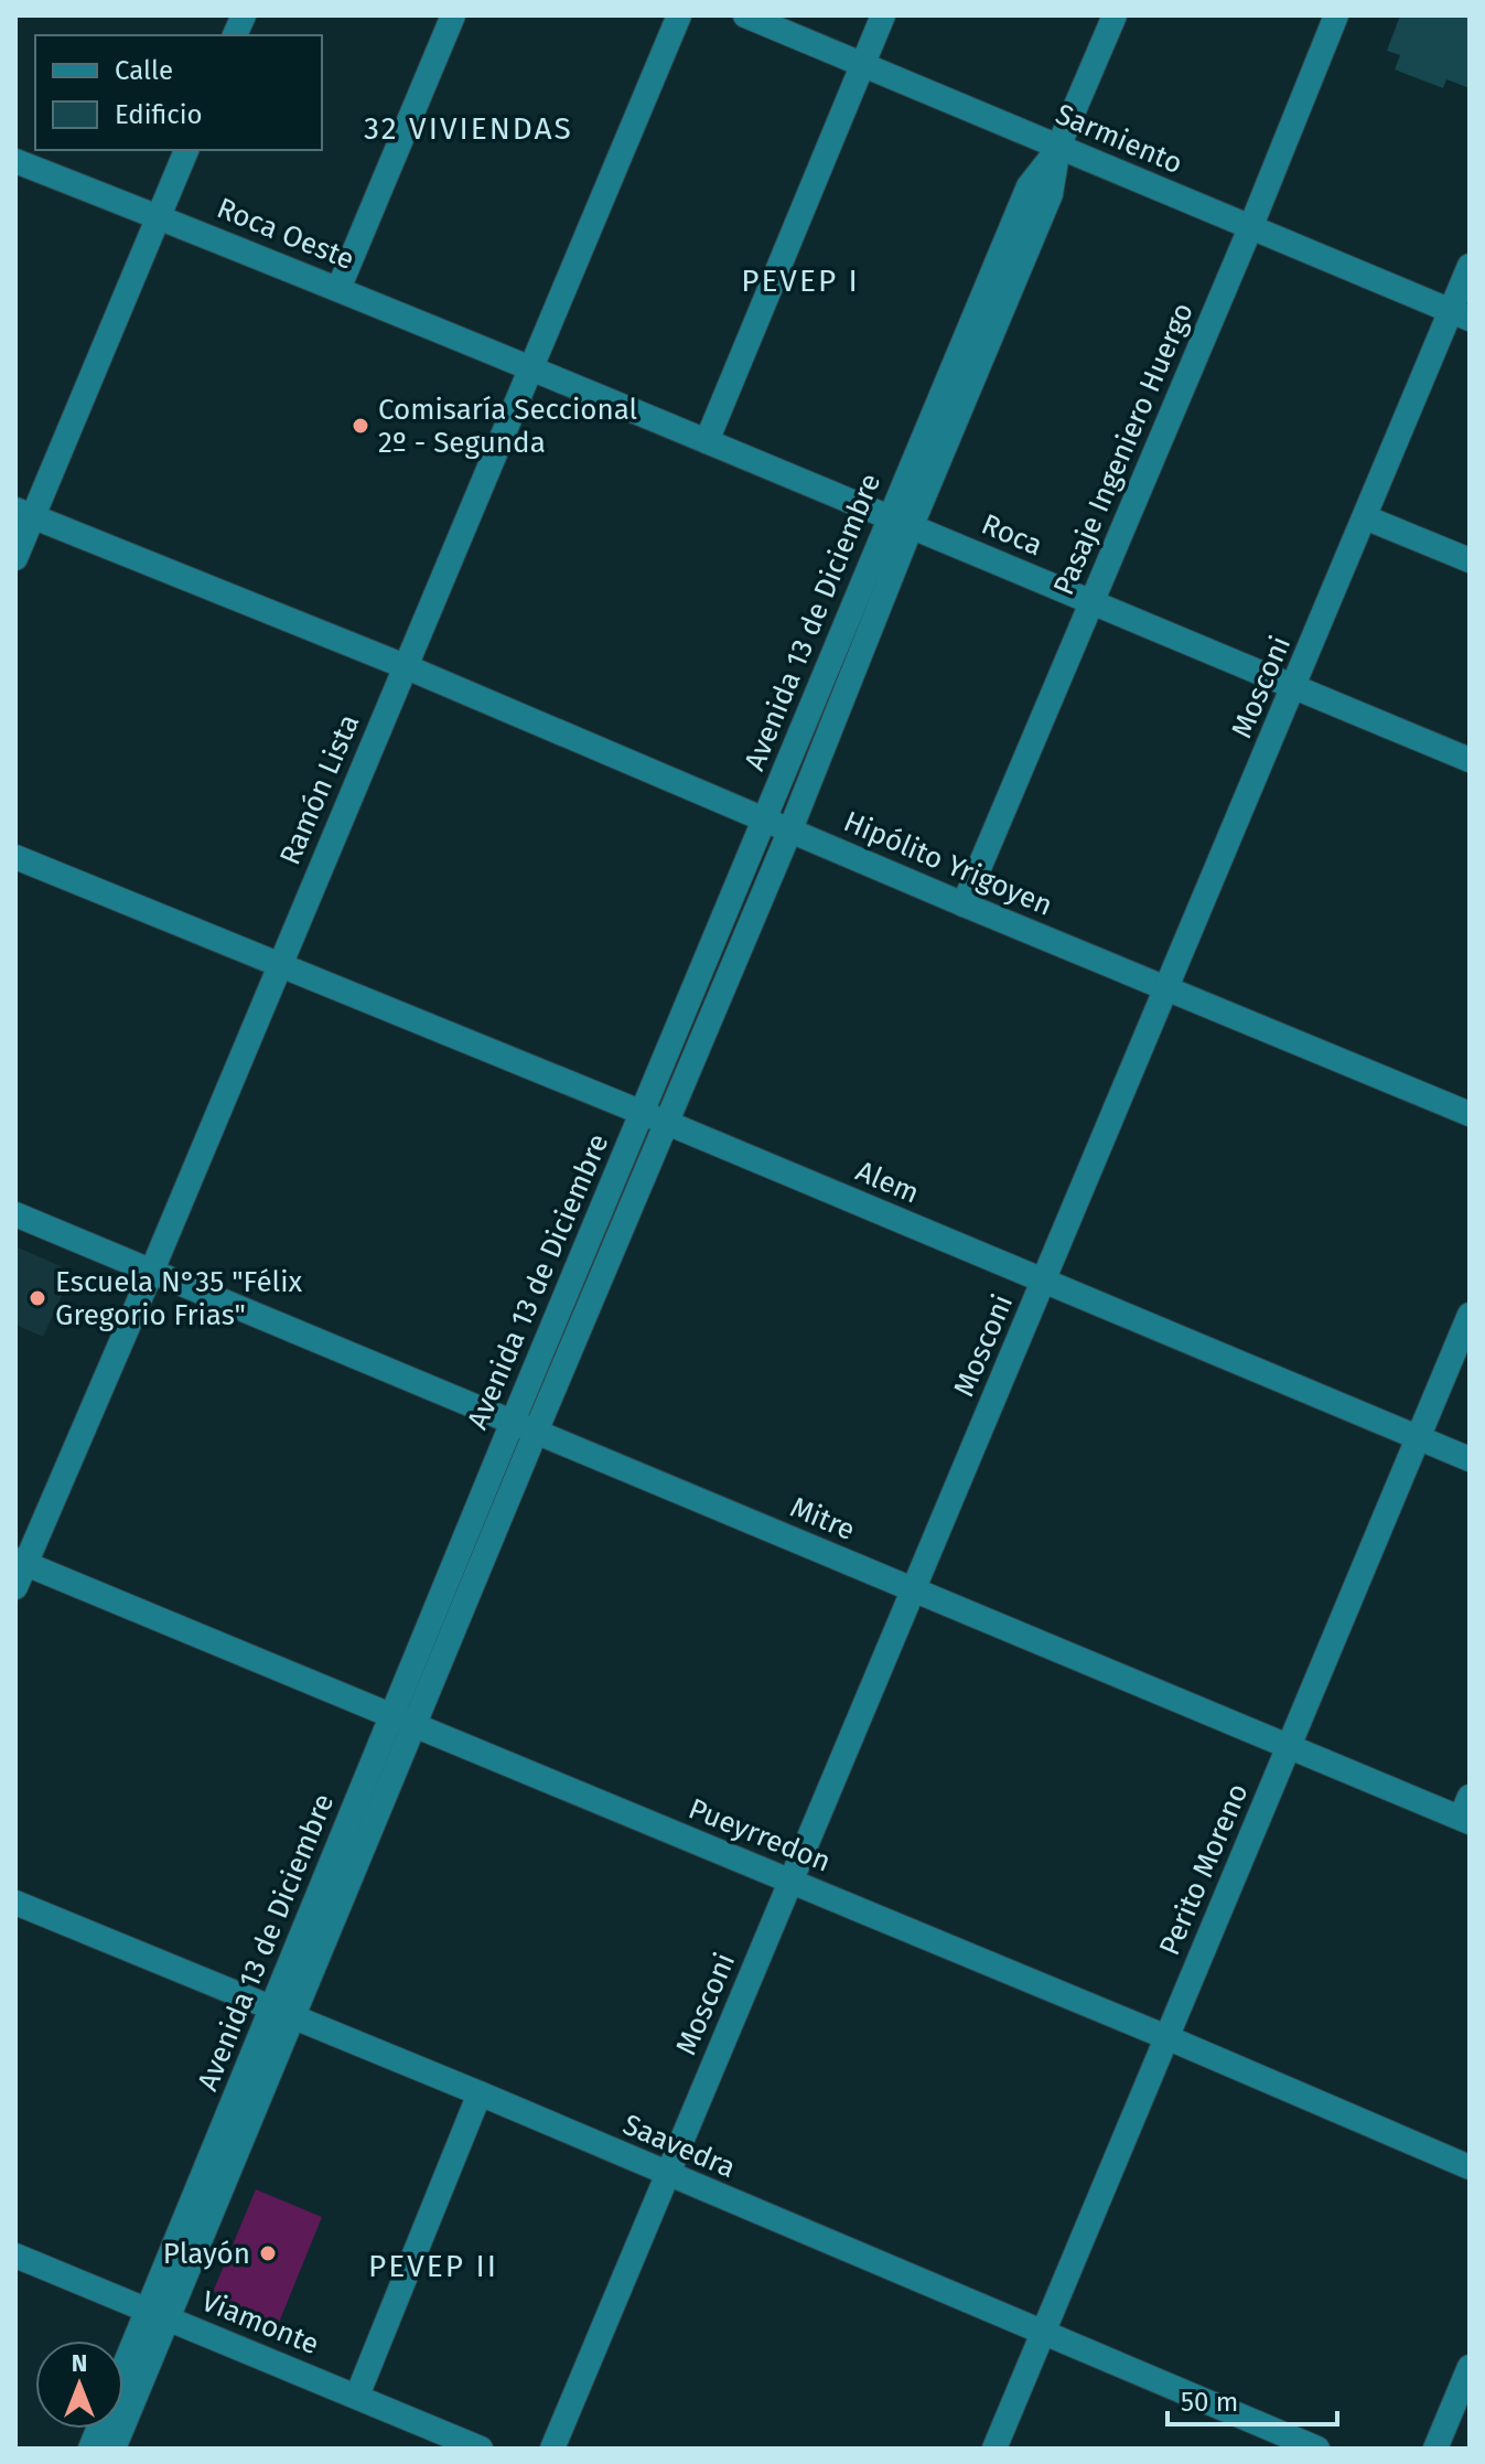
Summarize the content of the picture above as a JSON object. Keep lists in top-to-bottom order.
{
  "streets": {
    "street": [
      "Sarmiento",
      "Roca Oeste",
      "Pasaje Ingeniero Huergo",
      "Roca",
      "Avenida 13 de Diciembre",
      "Mosconi",
      "Ramón Lista",
      "Hipólito Yrigoyen",
      "Alem",
      "Mitre",
      "Pueyrredon",
      "Perito Moreno",
      "Saavedra",
      "Viamonte"
    ]
  },
  "crossings": [
    ["Sarmiento", "Pasaje Ingeniero Huergo"],
    ["Sarmiento", "Avenida 13 de Diciembre"],
    ["Sarmiento", "Mosconi"],
    ["Roca Oeste", "Roca"],
    ["Roca Oeste", "Ramón Lista"],
    ["Pasaje Ingeniero Huergo", "Roca"],
    ["Pasaje Ingeniero Huergo", "Hipólito Yrigoyen"],
    ["Roca", "Avenida 13 de Diciembre"],
    ["Roca", "Mosconi"],
    ["Roca", "Ramón Lista"],
    ["Avenida 13 de Diciembre", "Hipólito Yrigoyen"],
    ["Avenida 13 de Diciembre", "Alem"],
    ["Avenida 13 de Diciembre", "Mitre"],
    ["Avenida 13 de Diciembre", "Pueyrredon"],
    ["Avenida 13 de Diciembre", "Saavedra"],
    ["Avenida 13 de Diciembre", "Viamonte"],
    ["Mosconi", "Hipólito Yrigoyen"],
    ["Mosconi", "Alem"],
    ["Mosconi", "Mitre"],
    ["Mosconi", "Pueyrredon"],
    ["Mosconi", "Saavedra"],
    ["Ramón Lista", "Hipólito Yrigoyen"],
    ["Ramón Lista", "Alem"],
    ["Ramón Lista", "Mitre"],
    ["Ramón Lista", "Pueyrredon"],
    ["Alem", "Perito Moreno"],
    ["Mitre", "Perito Moreno"],
    ["Pueyrredon", "Perito Moreno"],
    ["Perito Moreno", "Saavedra"]
  ],
  "districts": ["32 VIVIENDAS", "PEVEP I", "PEVEP II"],
  "places": ["Comisaría Seccional 2º - Segunda", "Escuela N°35 \"Félix Gregorio Frias\"", "Playón"],
  "legend": ["Calle", "Edificio"],
  "scale_bar": "50 m",
  "north": "top"
}
